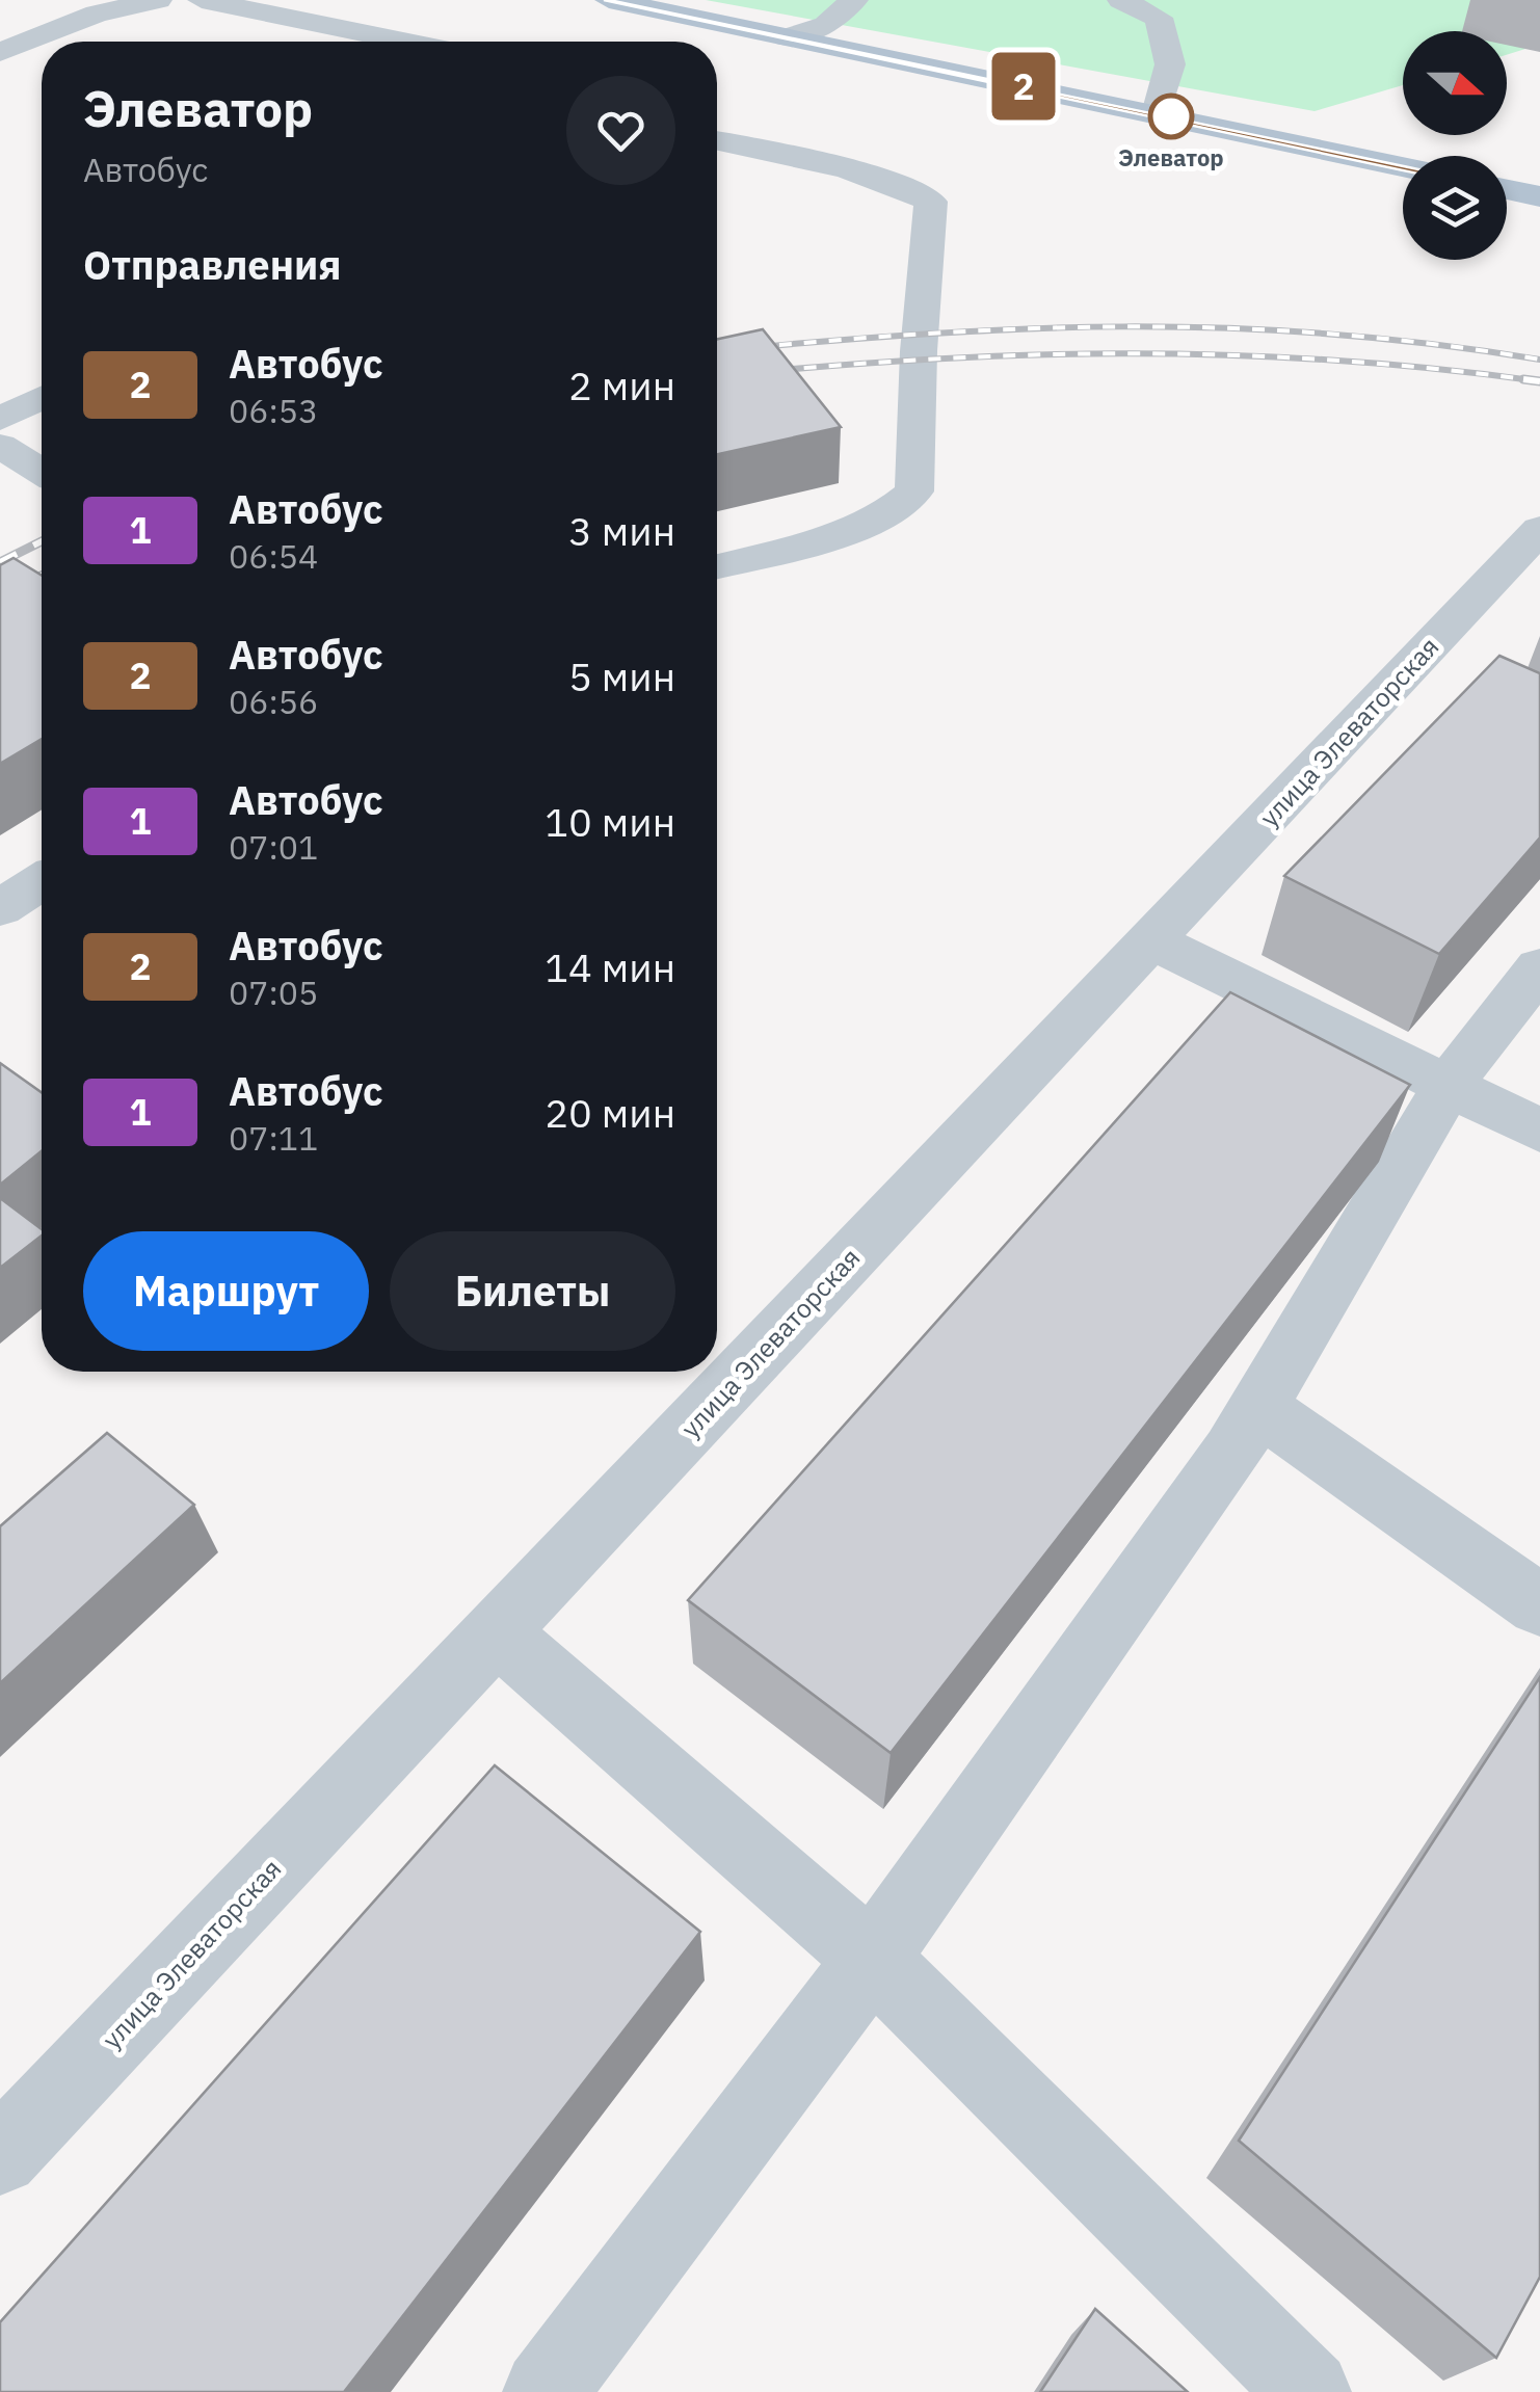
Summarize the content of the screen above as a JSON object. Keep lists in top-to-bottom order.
{
  "streets": {
    "street": ["улица Элеваторская"]
  },
  "places": ["Элеватор"],
  "lines": ["bus line 2"],
  "north": "right",
  "page": {
    "on_map": "2",
    "heading": [
      ["Элеватор", "Автобус"],
      "Отправления"
    ],
    "list": [
      {
        "mark": "2",
        "name": "Автобус",
        "note": "06:53",
        "value": "2 мин"
      },
      {
        "mark": "1",
        "name": "Автобус",
        "note": "06:54",
        "value": "3 мин"
      },
      {
        "mark": "2",
        "name": "Автобус",
        "note": "06:56",
        "value": "5 мин"
      },
      {
        "mark": "1",
        "name": "Автобус",
        "note": "07:01",
        "value": "10 мин"
      },
      {
        "mark": "2",
        "name": "Автобус",
        "note": "07:05",
        "value": "14 мин"
      },
      {
        "mark": "1",
        "name": "Автобус",
        "note": "07:11",
        "value": "20 мин"
      }
    ],
    "buttons": ["Маршрут", "Билеты"]
  }
}
